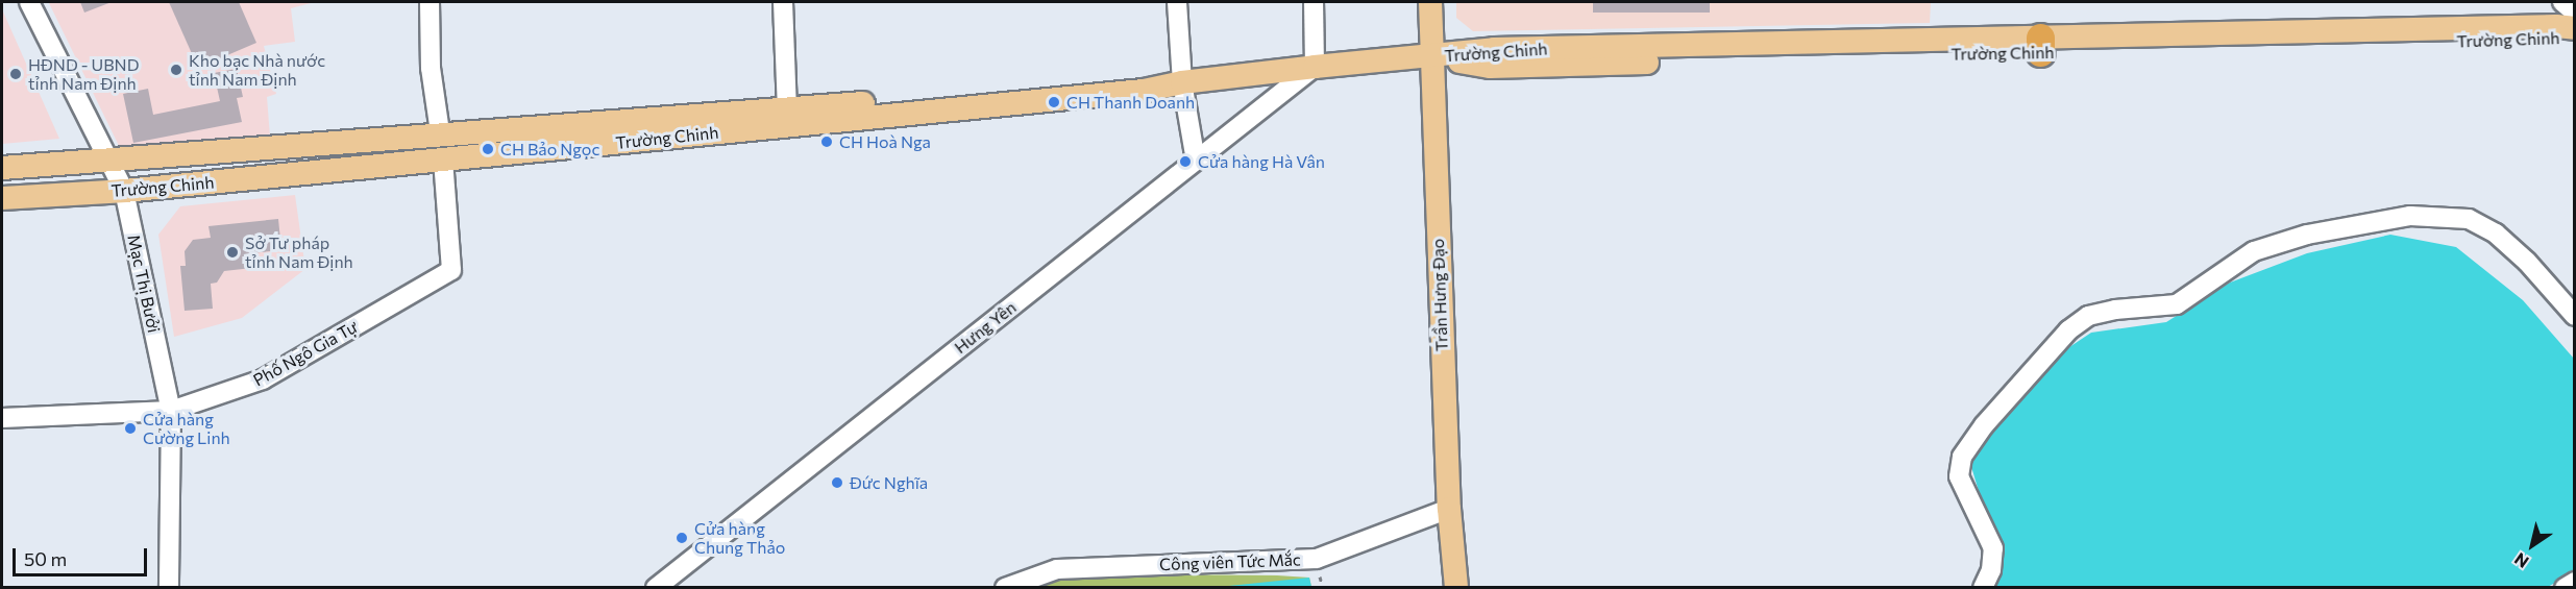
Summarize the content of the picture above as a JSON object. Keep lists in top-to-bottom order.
{
  "streets": {
    "main road": ["Trường Chinh", "Trần Hưng Đạo"],
    "street": [
      "Mạc Thị Bưởi",
      "Hưng Yên",
      "Phố Ngô Gia Tự",
      "Công viên Tức Mắc"
    ]
  },
  "crossings": [
    ["Trường Chinh", "Mạc Thị Bưởi"],
    ["Trường Chinh", "Trần Hưng Đạo"],
    ["Trường Chinh", "Hưng Yên"],
    ["Trường Chinh", "Phố Ngô Gia Tự"],
    ["Mạc Thị Bưởi", "Phố Ngô Gia Tự"],
    ["Trần Hưng Đạo", "Công viên Tức Mắc"]
  ],
  "places": [
    "Kho bạc Nhà nước tỉnh Nam Định",
    "HĐND - UBND tỉnh Nam Định",
    "CH Thanh Doanh",
    "CH Hoà Nga",
    "CH Bảo Ngọc",
    "Cửa hàng Hà Vân",
    "Sở Tư pháp tỉnh Nam Định",
    "Cửa hàng Cường Linh",
    "Đức Nghĩa",
    "Cửa hàng Chung Thảo"
  ],
  "scale_bar": "50 m",
  "north": "bottom left"
}
